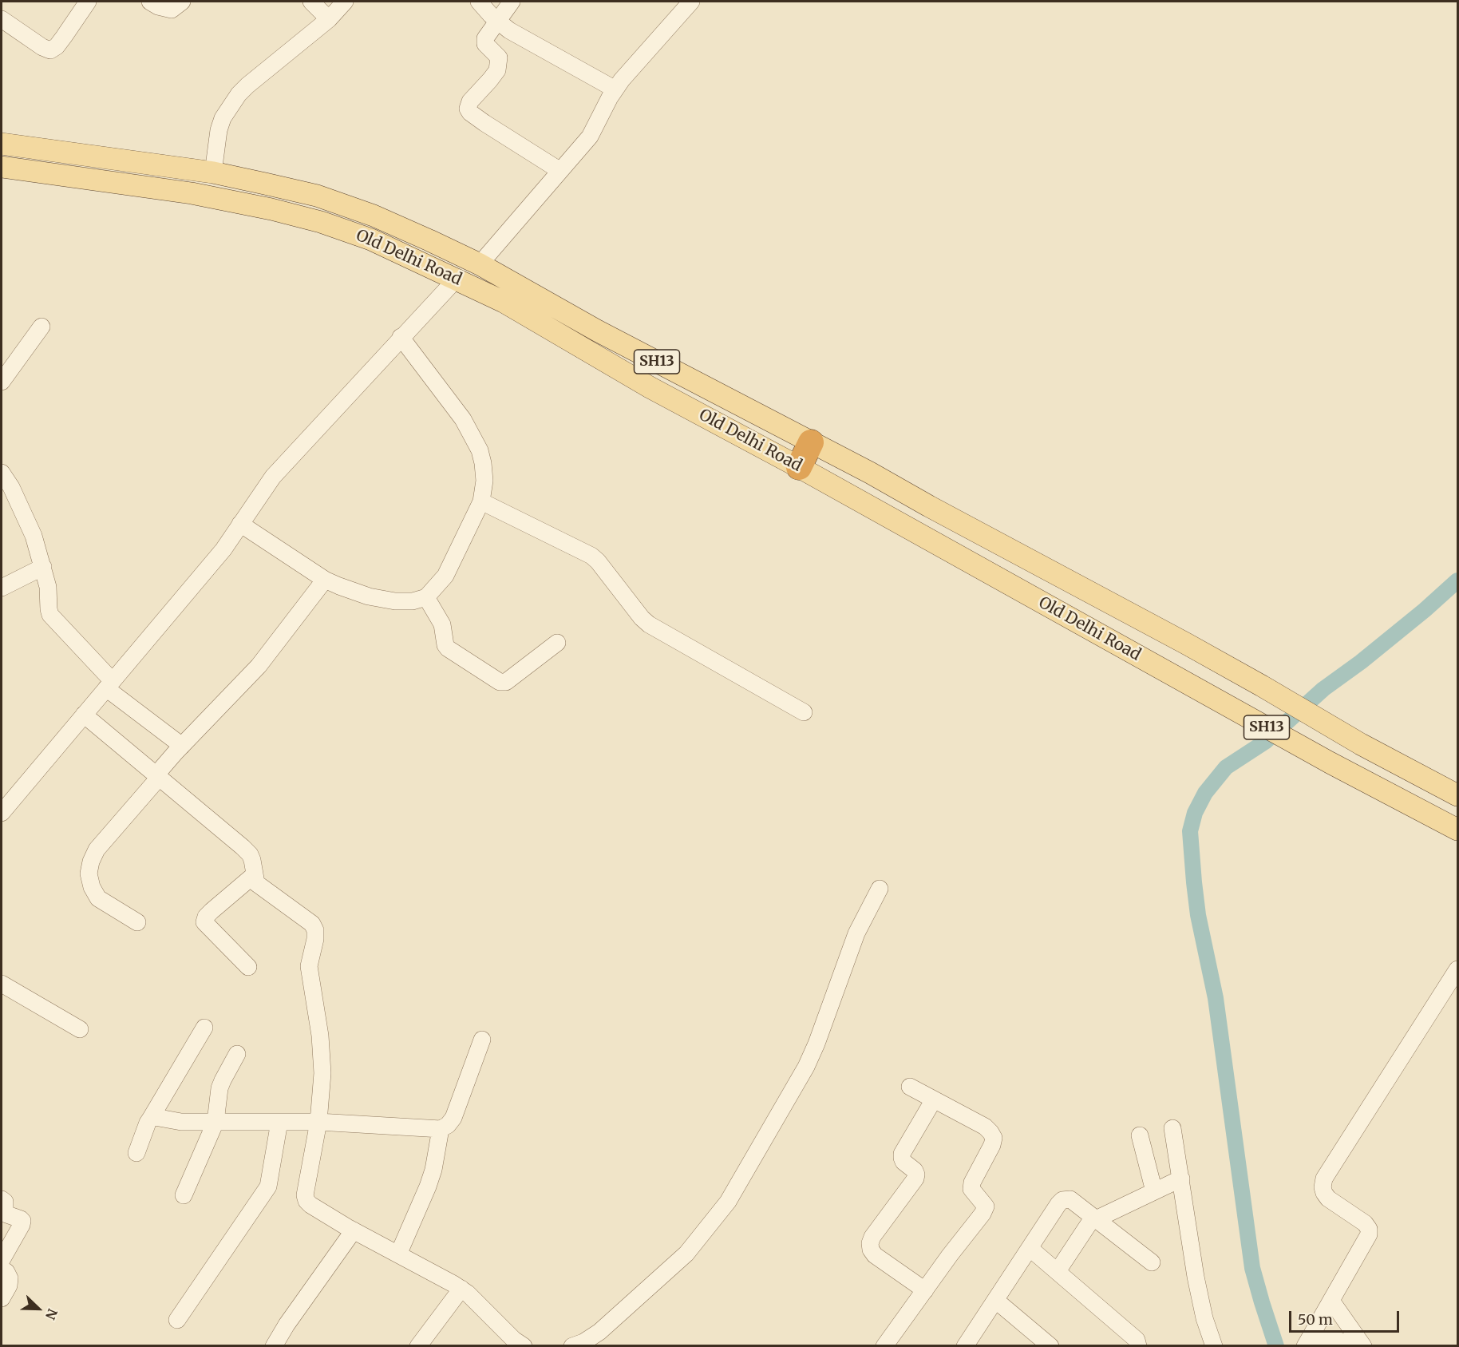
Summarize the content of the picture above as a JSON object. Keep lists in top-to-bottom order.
{
  "streets": {
    "main road": ["Old Delhi Road", "SH13"]
  },
  "scale_bar": "50 m",
  "north": "bottom right"
}
